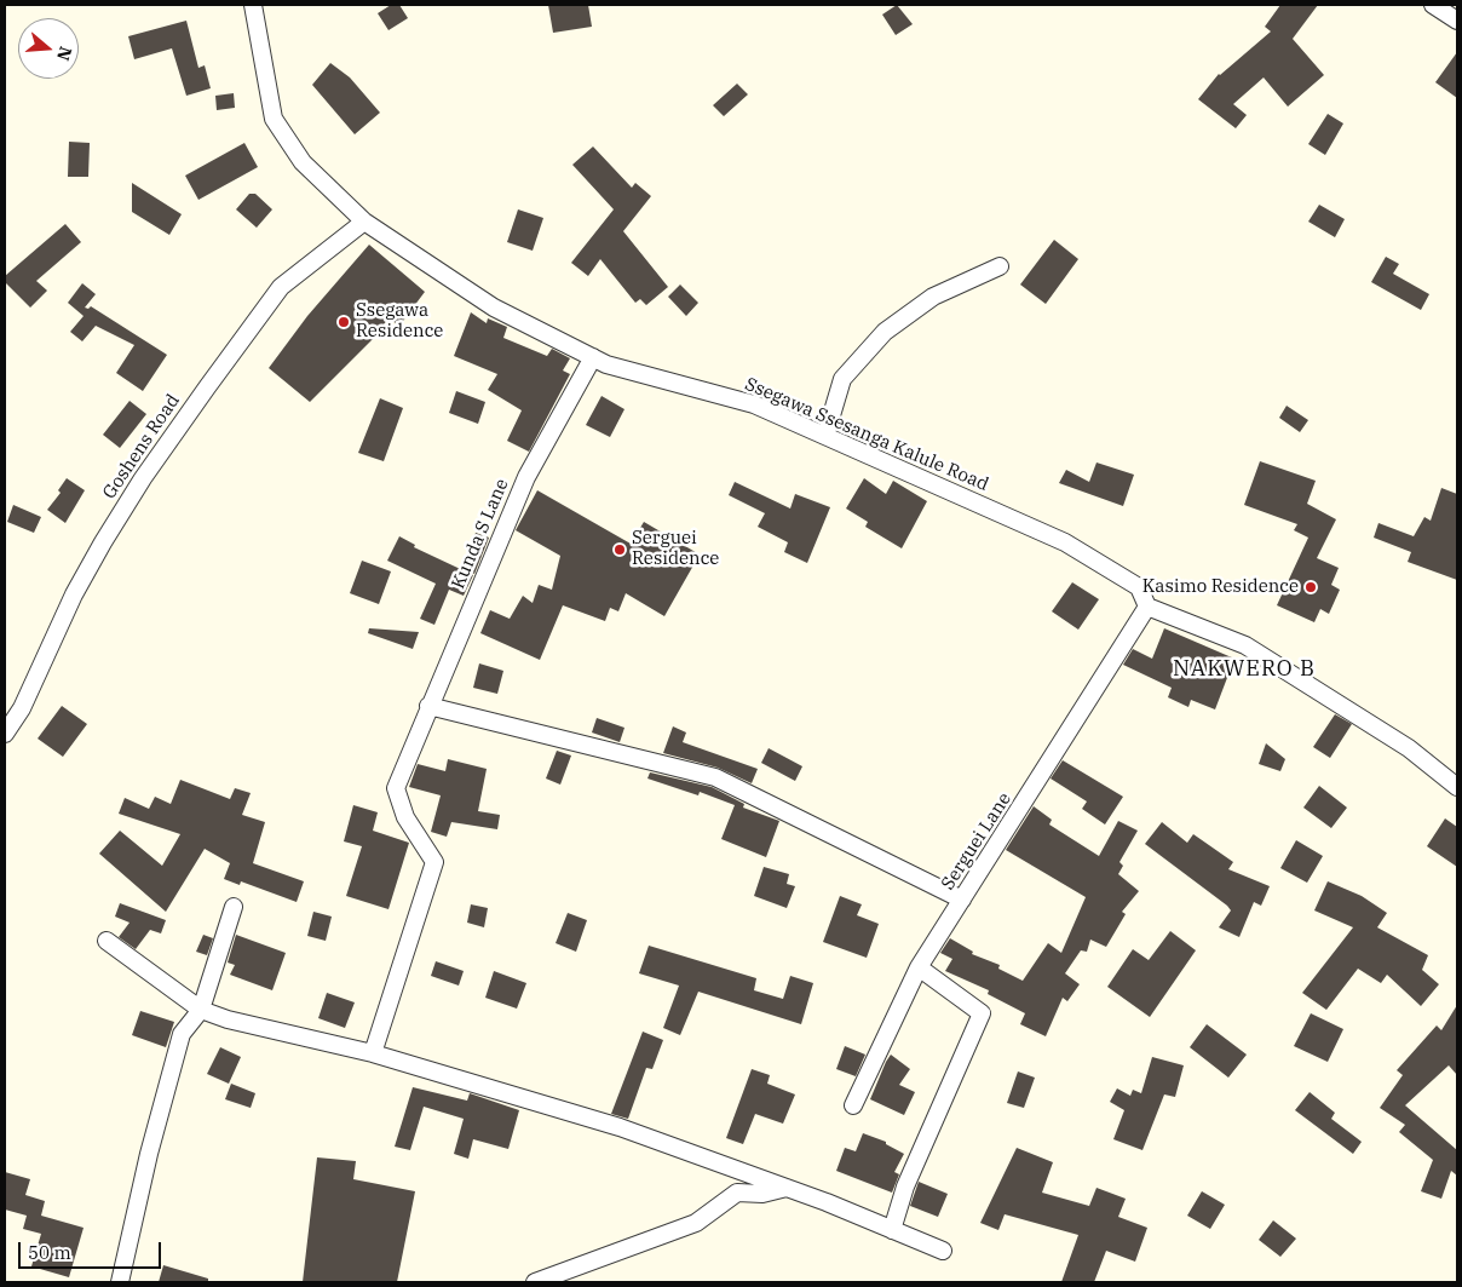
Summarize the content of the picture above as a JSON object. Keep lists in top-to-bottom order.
{
  "streets": {
    "street": [
      "Ssegawa Ssesanga Kalule Road",
      "Goshens Road",
      "Kunda S Lane",
      "Serguei Lane"
    ]
  },
  "crossings": [
    ["Ssegawa Ssesanga Kalule Road", "Goshens Road"],
    ["Ssegawa Ssesanga Kalule Road", "Kunda S Lane"],
    ["Ssegawa Ssesanga Kalule Road", "Serguei Lane"]
  ],
  "districts": ["NAKWERO B"],
  "places": ["Ssegawa Residence", "Serguei Residence", "Kasimo Residence"],
  "scale_bar": "50 m",
  "north": "right"
}
